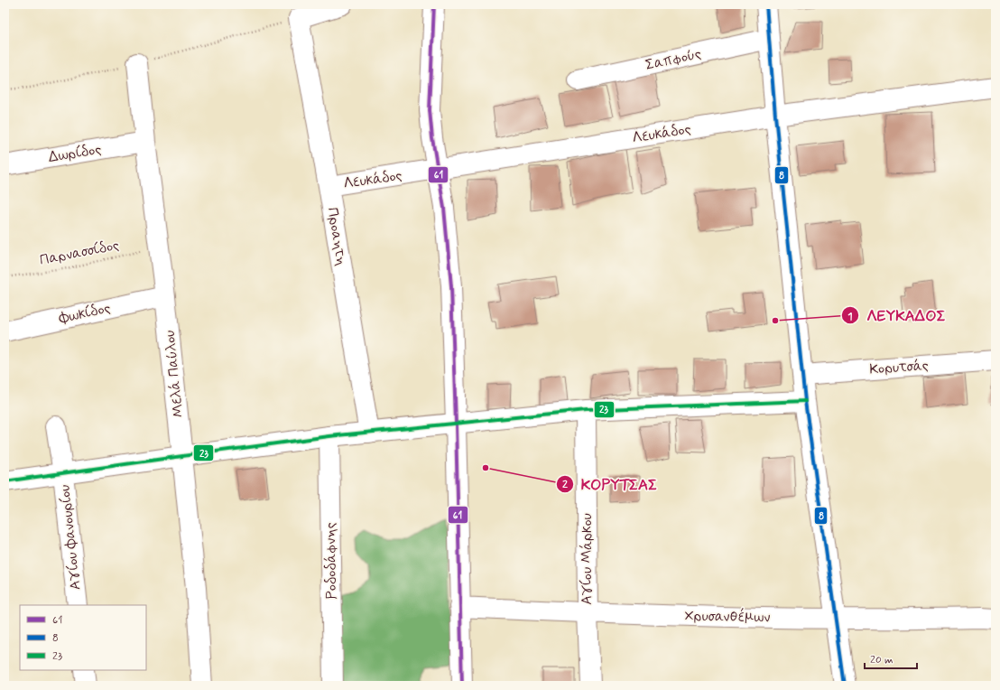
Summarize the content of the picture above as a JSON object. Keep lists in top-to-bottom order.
{
  "streets": {
    "street": [
      "Σαπφούς",
      "Λευκάδος",
      "Δωρίδος",
      "Προαητη",
      "Φωκίδος",
      "Κορυτσάς",
      "Μελά Παύλου",
      "Αγίου Φανουρίου",
      "Αγίου Μάρκου",
      "Ροδοδάφνης",
      "Χρυσανθέμων"
    ],
    "path": ["Παρνασσίδος"]
  },
  "crossings": [
    ["Λευκάδος", "Προαητη"],
    ["Δωρίδος", "Μελά Παύλου"],
    ["Παρνασσίδος", "Μελά Παύλου"],
    ["Φωκίδος", "Μελά Παύλου"],
    ["Αγίου Μάρκου", "Χρυσανθέμων"]
  ],
  "places": ["ΛΕΥΚΑΔΟΣ", "ΚΟΡΥΤΣΑΣ"],
  "lines": ["transit line 61", "transit line 8", "transit line 23"],
  "legend": ["61", "8", "23"],
  "scale_bar": "20 m"
}
